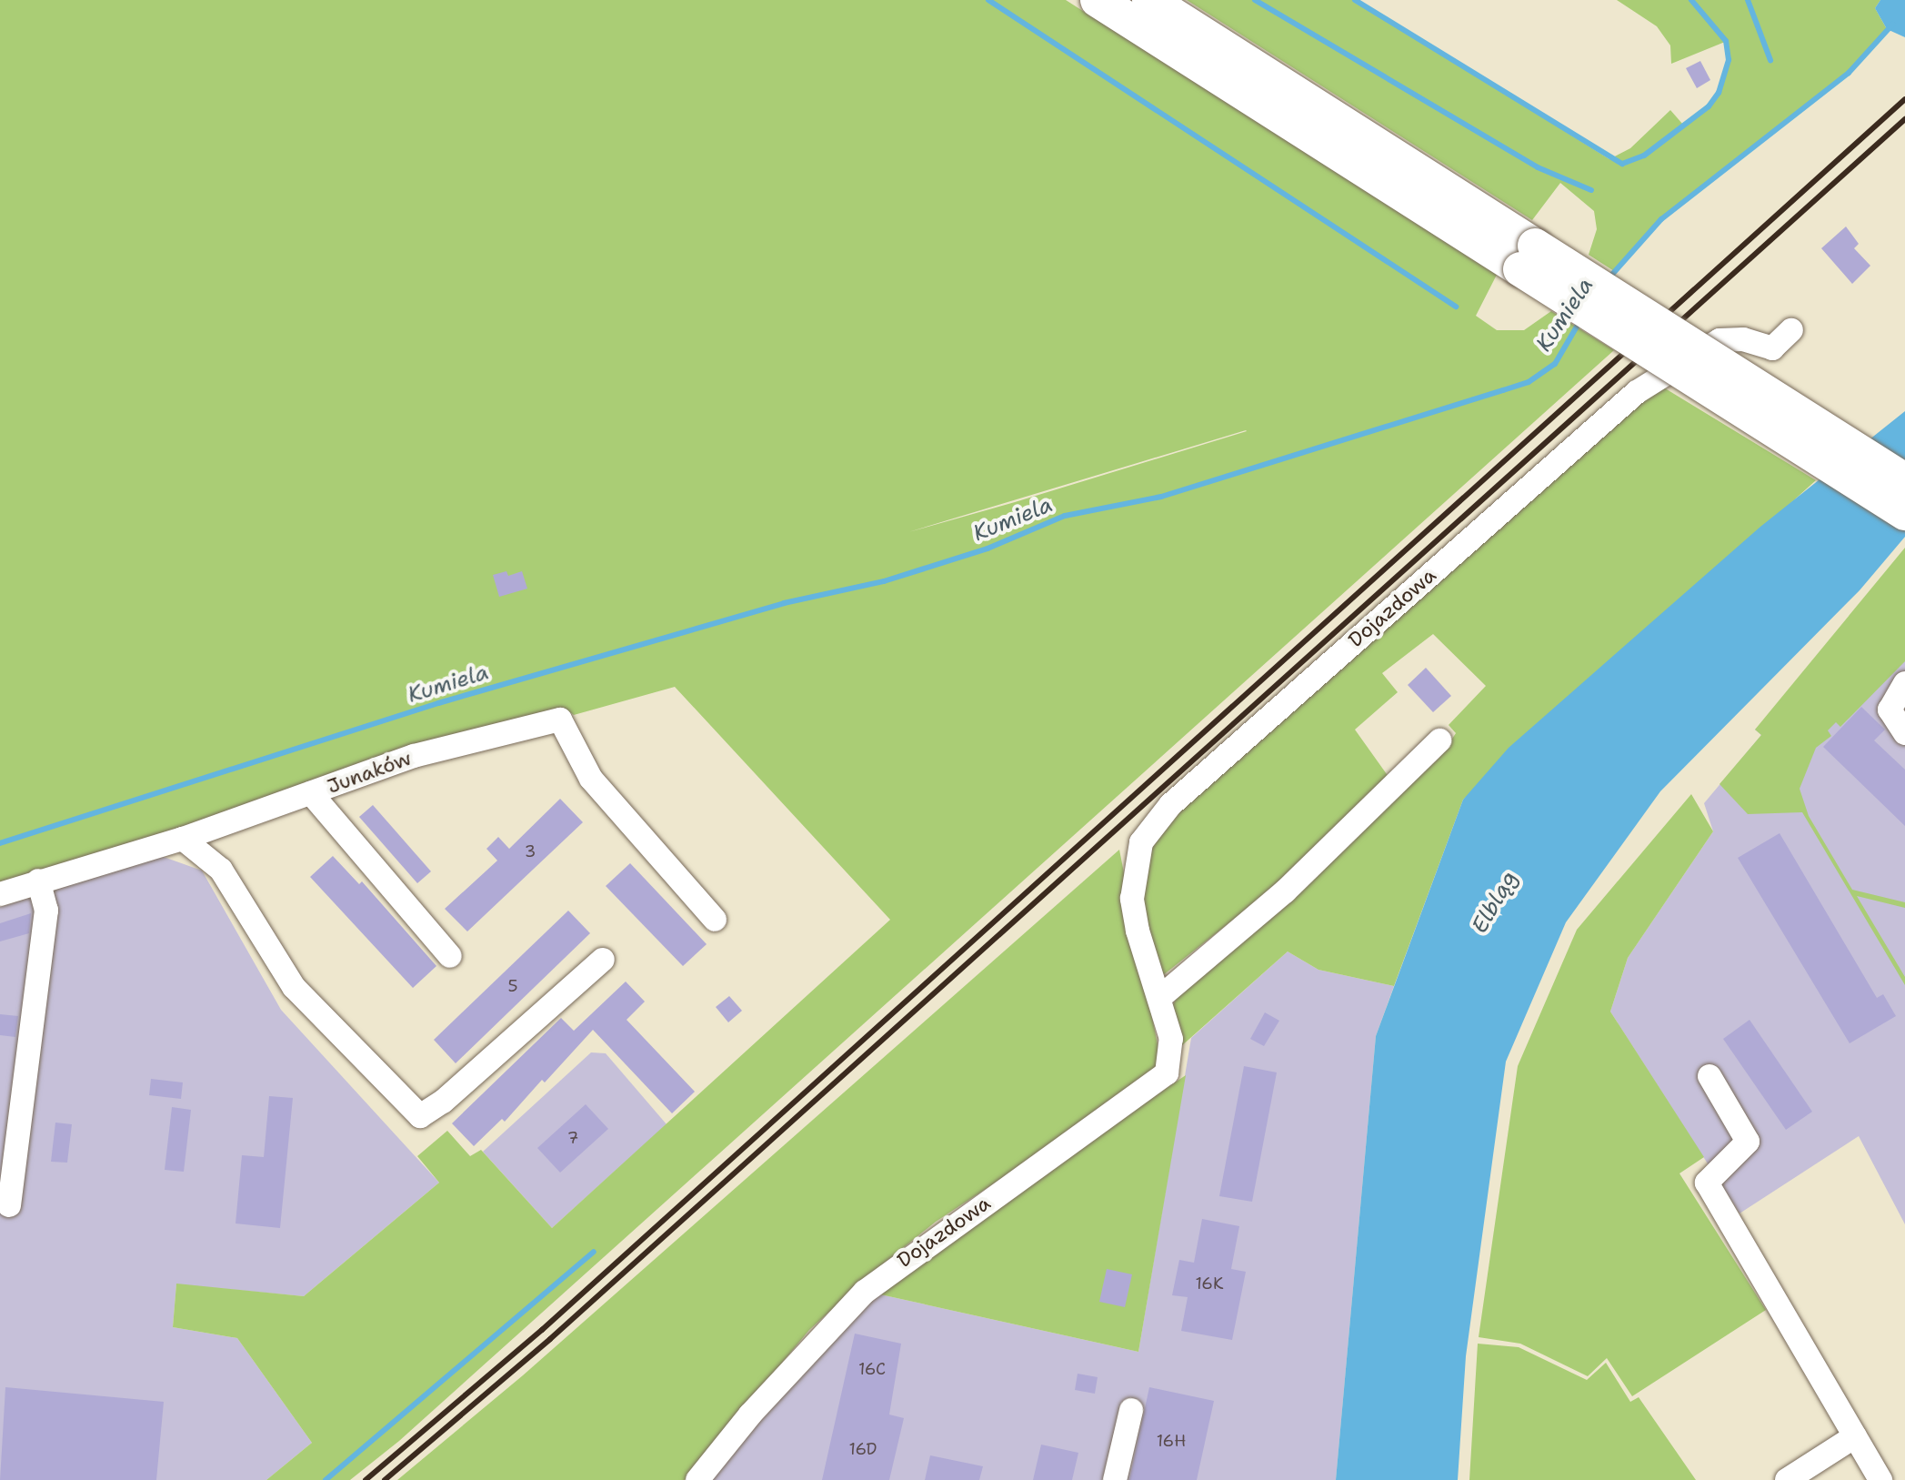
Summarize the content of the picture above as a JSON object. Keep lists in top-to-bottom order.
{
  "streets": {
    "street": ["Dojazdowa", "Junaków"]
  },
  "water": ["Kumiela", "Elbląg"],
  "house_numbers": [
    "3",
    "5",
    "7",
    "16K",
    "16C",
    "16H",
    "16D"
  ]
}
